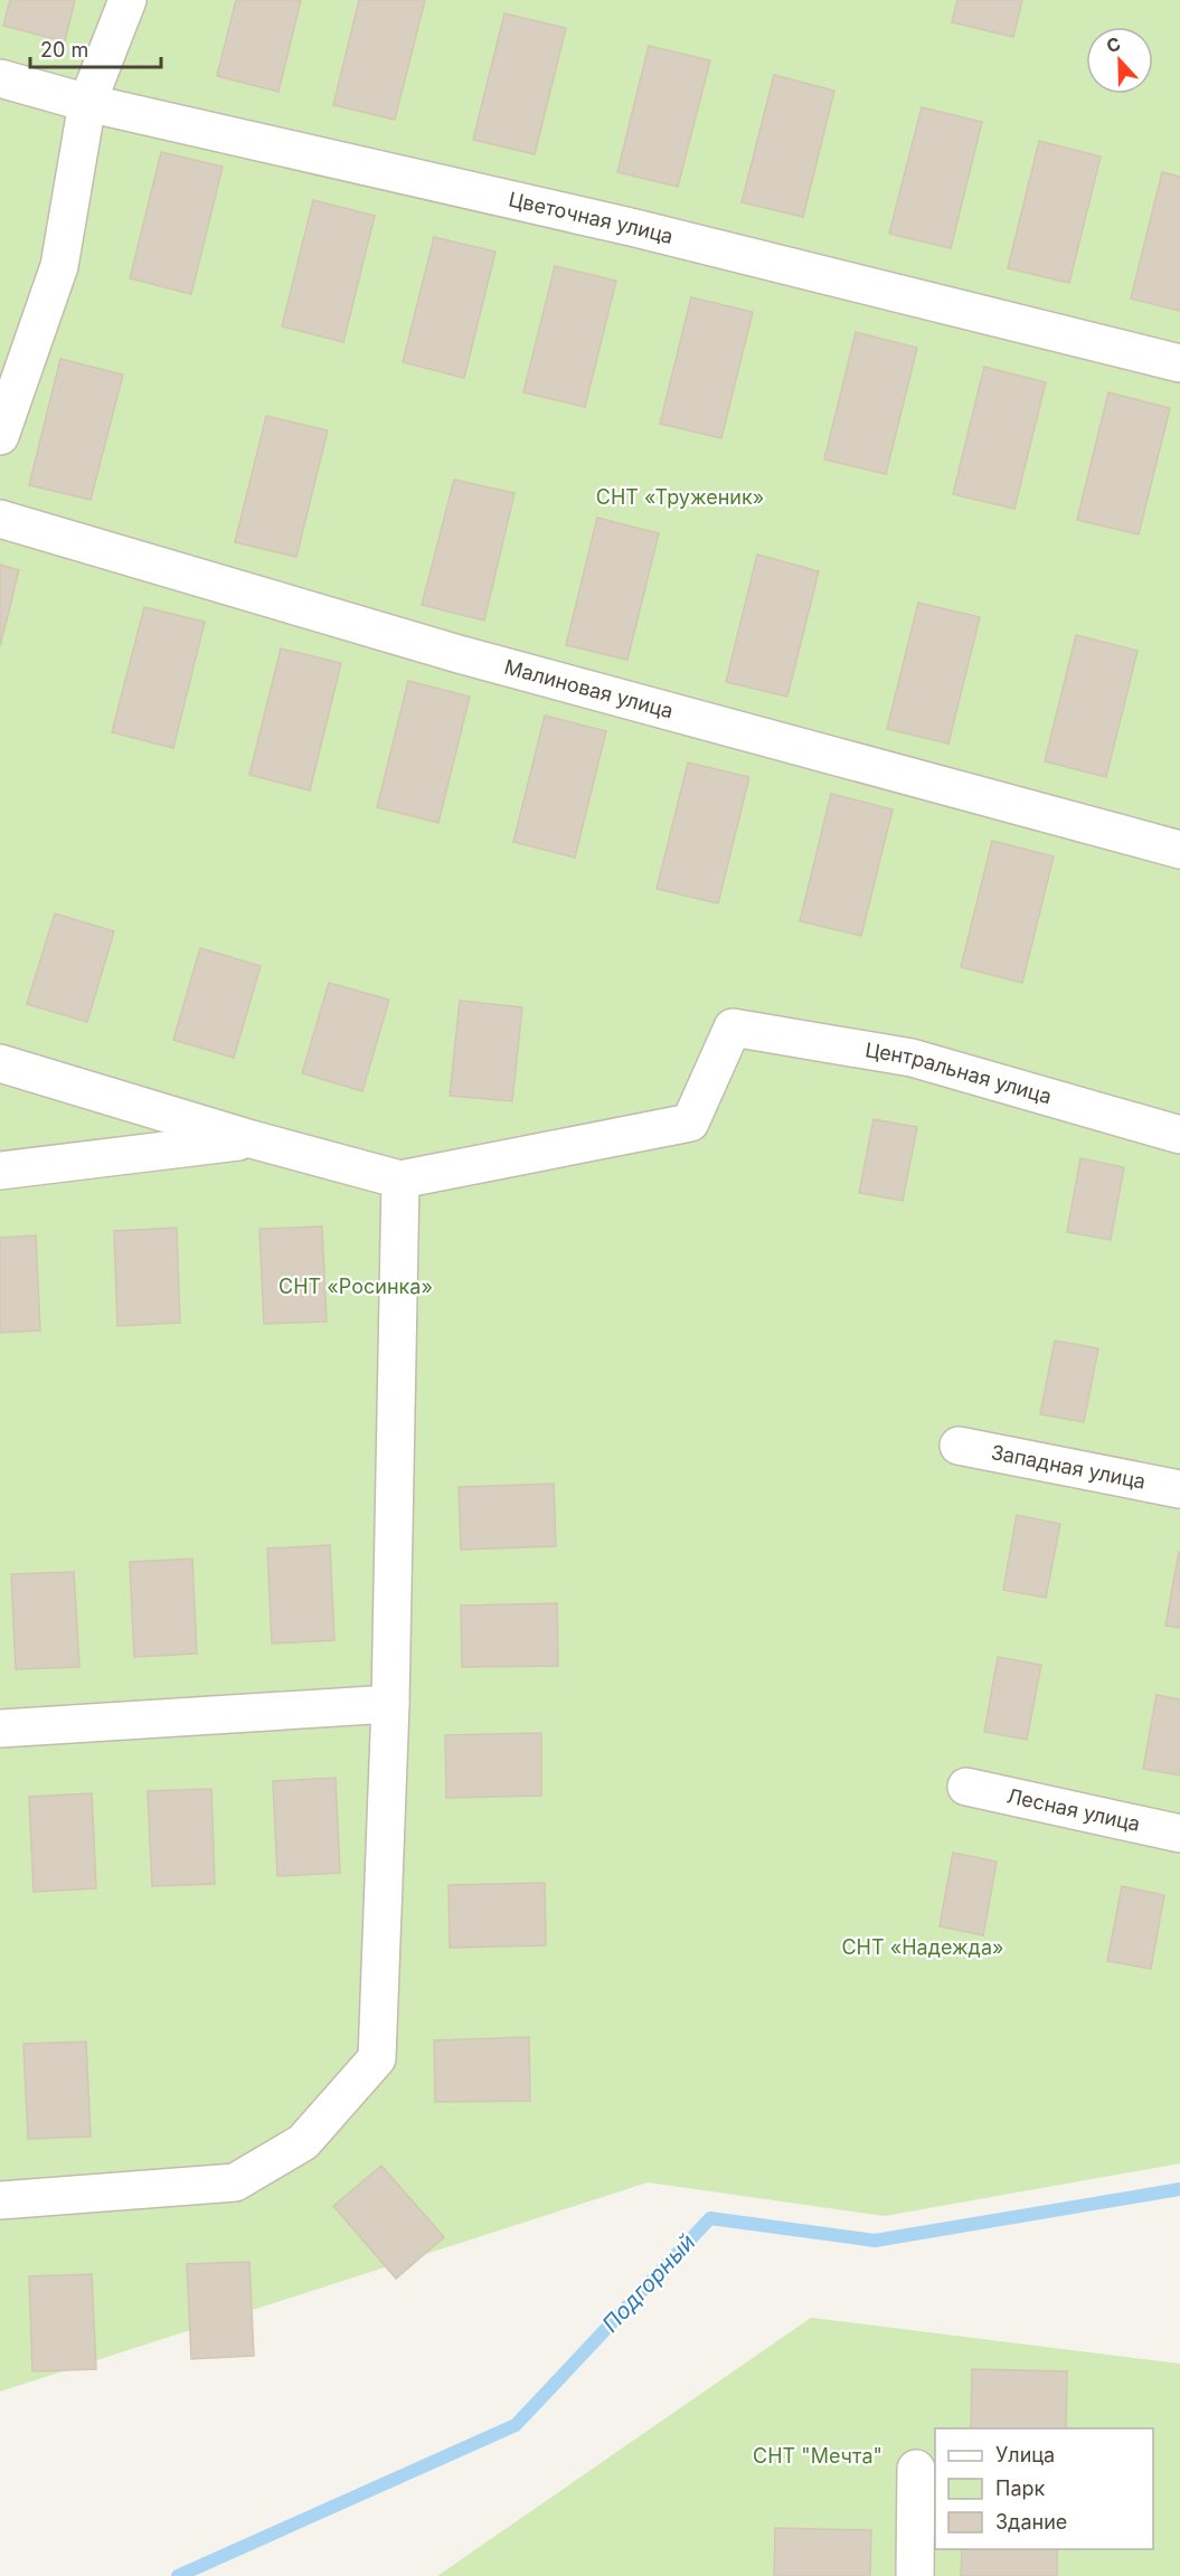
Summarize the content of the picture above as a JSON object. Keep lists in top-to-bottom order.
{
  "streets": {
    "street": [
      "Цветочная улица",
      "Малиновая улица",
      "Центральная улица",
      "Западная улица",
      "Лесная улица"
    ]
  },
  "water": ["Подгорный"],
  "parks": [
    "СНТ «Труженик»",
    "СНТ «Росинка»",
    "СНТ «Надежда»",
    "СНТ \"Мечта\""
  ],
  "legend": ["Улица", "Парк", "Здание"],
  "scale_bar": "20 m",
  "north": "top"
}
